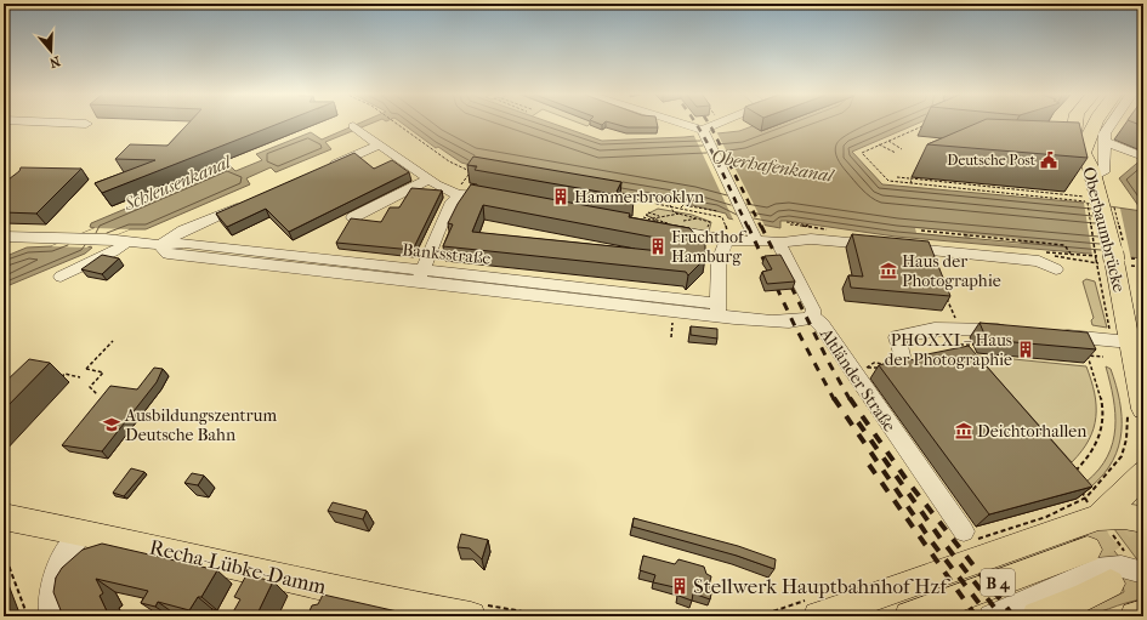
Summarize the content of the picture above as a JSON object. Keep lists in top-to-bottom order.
{
  "streets": {
    "main road": ["Oberbaumbrücke", "Recha-Lübke-Damm", "B 4"],
    "street": ["Banksstraße", "Altländer Straße"]
  },
  "crossings": [
    ["Banksstraße", "Altländer Straße"]
  ],
  "water": ["Oberhafenkanal", "Schleusenkanal"],
  "places": {
    "public building": ["Deutsche Post"],
    "building": [
      "Hammerbrooklyn",
      "Fruchthof Hamburg",
      "PHOXXI – Haus der Photographie",
      "Stellwerk Hauptbahnhof Hzf"
    ],
    "museum": ["Haus der Photographie", "Deichtorhallen"],
    "school or university": ["Ausbildungszentrum Deutsche Bahn"]
  },
  "north": "bottom"
}
